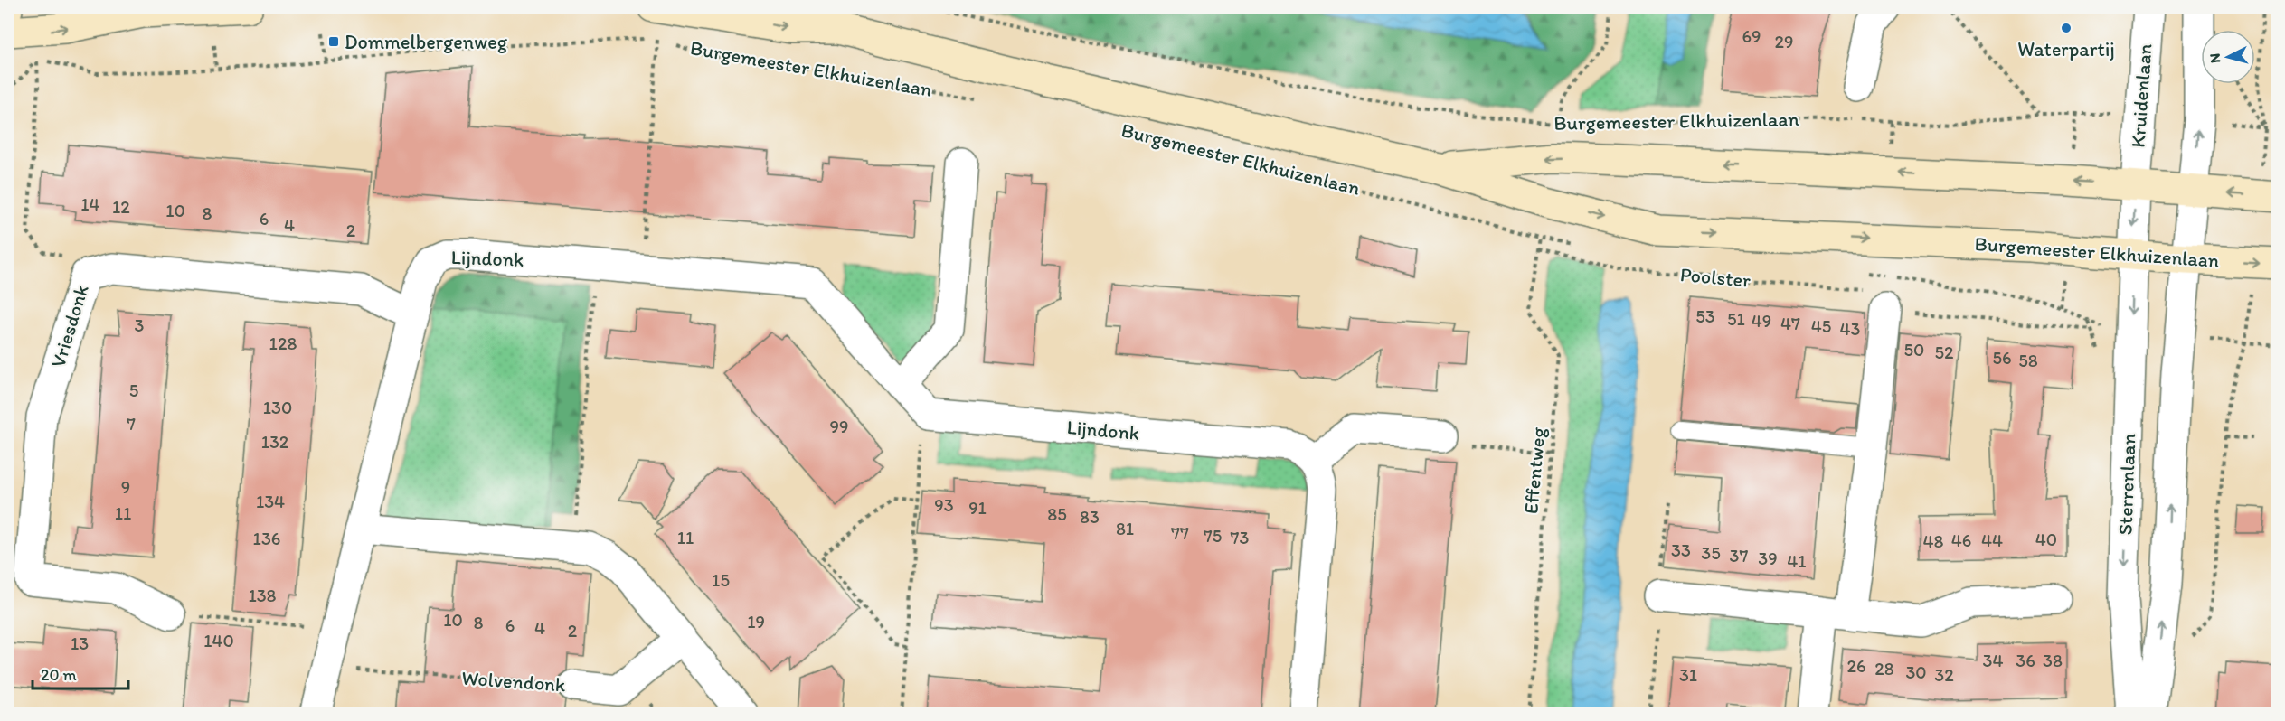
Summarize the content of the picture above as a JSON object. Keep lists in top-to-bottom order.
{
  "streets": {
    "street": [
      "Burgemeester Elkhuizenlaan",
      "Kruidenlaan",
      "Lijndonk",
      "Vriesdonk",
      "Sterrenlaan",
      "Wolvendonk"
    ],
    "path": ["Poolster", "Effentweg"]
  },
  "crossings": [
    ["Burgemeester Elkhuizenlaan", "Kruidenlaan"],
    ["Burgemeester Elkhuizenlaan", "Effentweg"],
    ["Burgemeester Elkhuizenlaan", "Sterrenlaan"],
    ["Kruidenlaan", "Sterrenlaan"],
    ["Lijndonk", "Vriesdonk"],
    ["Lijndonk", "Wolvendonk"],
    ["Poolster", "Effentweg"]
  ],
  "places": {
    "other": ["Waterpartij"],
    "transit": ["Dommelbergenweg"]
  },
  "house_numbers": [
    "69",
    "29",
    "14",
    "12",
    "10",
    "8",
    "6",
    "4",
    "2",
    "53",
    "51",
    "49",
    "47",
    "3",
    "45",
    "43",
    "128",
    "50",
    "52",
    "56",
    "58",
    "5",
    "130",
    "7",
    "99",
    "132",
    "9",
    "134",
    "93",
    "91",
    "11",
    "85",
    "83",
    "81",
    "77",
    "75",
    "11",
    "73",
    "136",
    "40",
    "46",
    "44",
    "48",
    "33",
    "35",
    "37",
    "39",
    "41",
    "15",
    "138",
    "10",
    "19",
    "8",
    "6",
    "4",
    "2",
    "140",
    "13",
    "34",
    "36",
    "38",
    "26",
    "28",
    "30",
    "31",
    "32"
  ],
  "scale_bar": "20 m",
  "north": "left"
}
